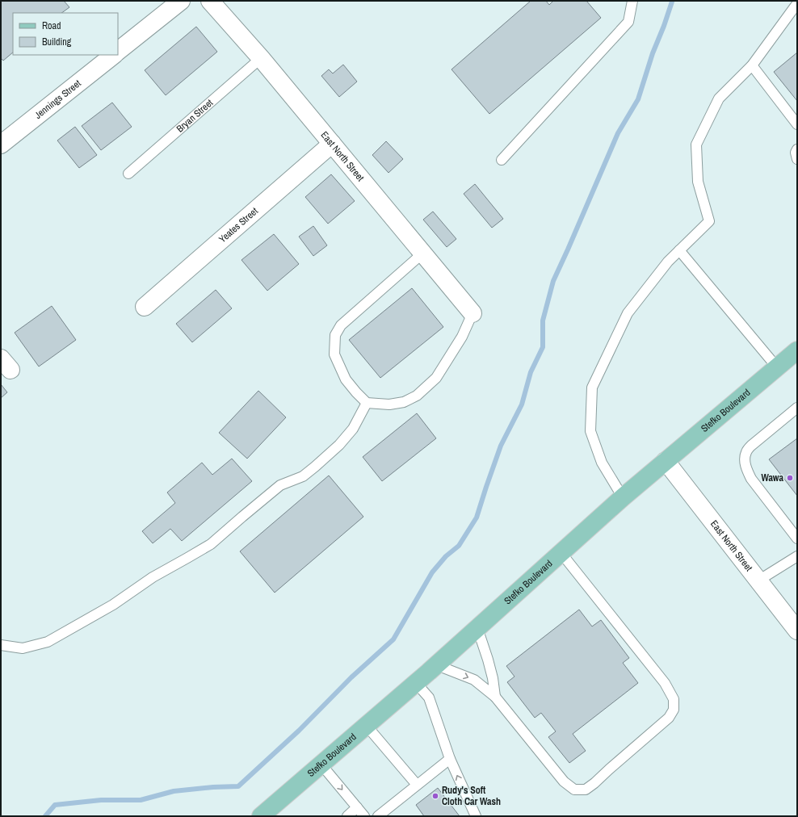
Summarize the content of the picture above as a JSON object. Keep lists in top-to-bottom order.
{
  "streets": {
    "main road": ["Stefko Boulevard"],
    "street": ["Jennings Street", "East North Street", "Yeates Street"],
    "lane": ["Bryan Street"]
  },
  "crossings": [
    ["Bryan Street", "East North Street"],
    ["East North Street", "Yeates Street"],
    ["East North Street", "Stefko Boulevard"]
  ],
  "places": ["Wawa", "Rudy's Soft Cloth Car Wash"],
  "legend": ["Road", "Building"]
}
